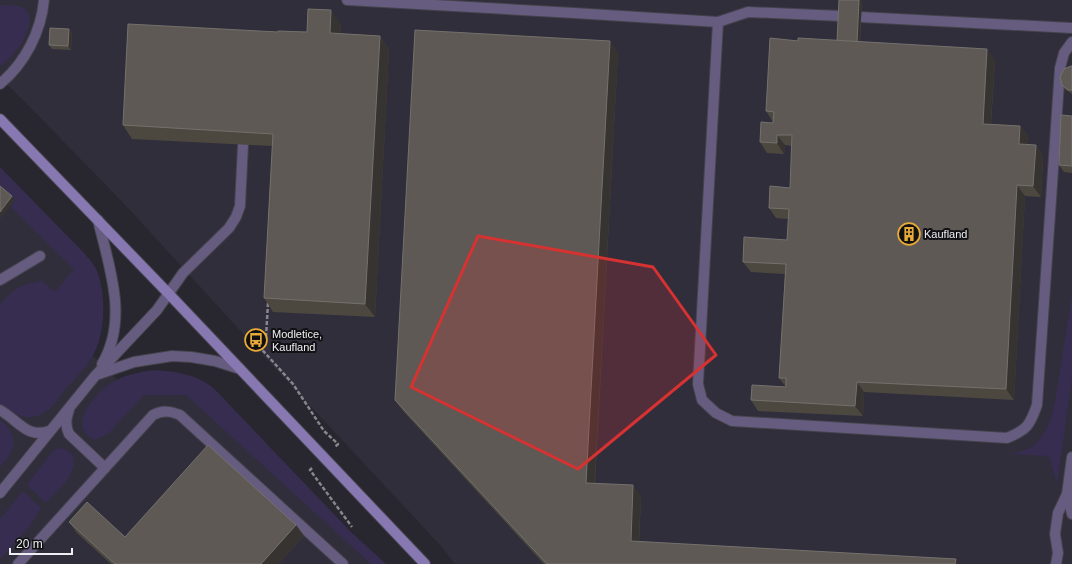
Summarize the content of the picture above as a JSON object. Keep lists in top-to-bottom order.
{
  "places": {
    "building": ["Kaufland"],
    "bus stop": ["Modletice, Kaufland"]
  },
  "scale_bar": "20 m"
}
